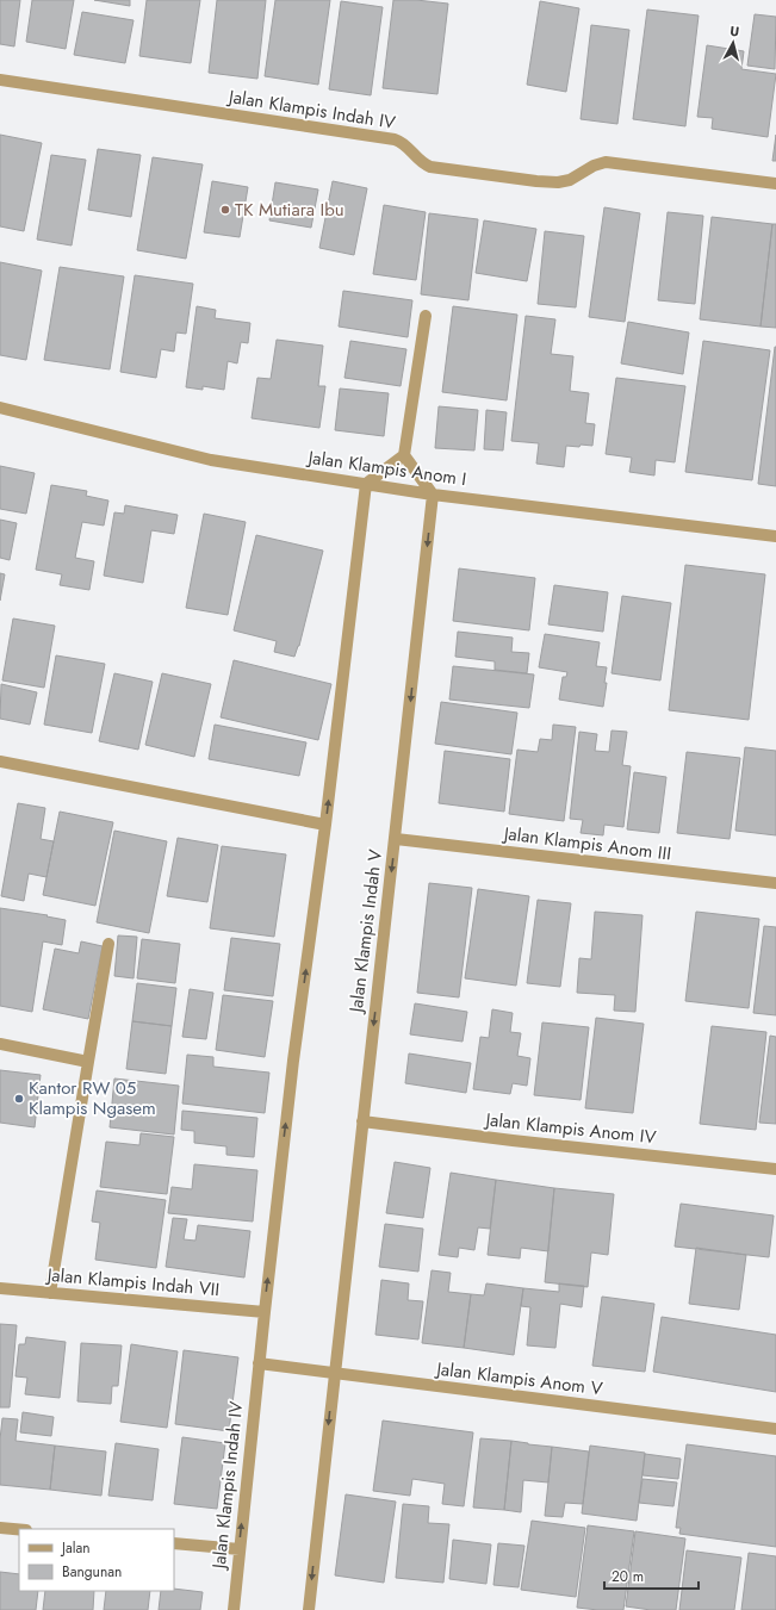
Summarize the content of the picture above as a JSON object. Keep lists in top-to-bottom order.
{
  "streets": {
    "street": [
      "Jalan Klampis Indah IV",
      "Jalan Klampis Anom I",
      "Jalan Klampis Anom III",
      "Jalan Klampis Indah V",
      "Jalan Klampis Anom IV",
      "Jalan Klampis Indah VII",
      "Jalan Klampis Anom V"
    ]
  },
  "crossings": [
    ["Jalan Klampis Indah IV", "Jalan Klampis Anom V"],
    ["Jalan Klampis Anom I", "Jalan Klampis Indah V"],
    ["Jalan Klampis Anom III", "Jalan Klampis Indah V"],
    ["Jalan Klampis Indah V", "Jalan Klampis Anom IV"],
    ["Jalan Klampis Indah V", "Jalan Klampis Anom V"]
  ],
  "places": ["TK Mutiara Ibu", "Kantor RW 05 Klampis Ngasem"],
  "legend": ["Jalan", "Bangunan"],
  "scale_bar": "20 m",
  "north": "top"
}
